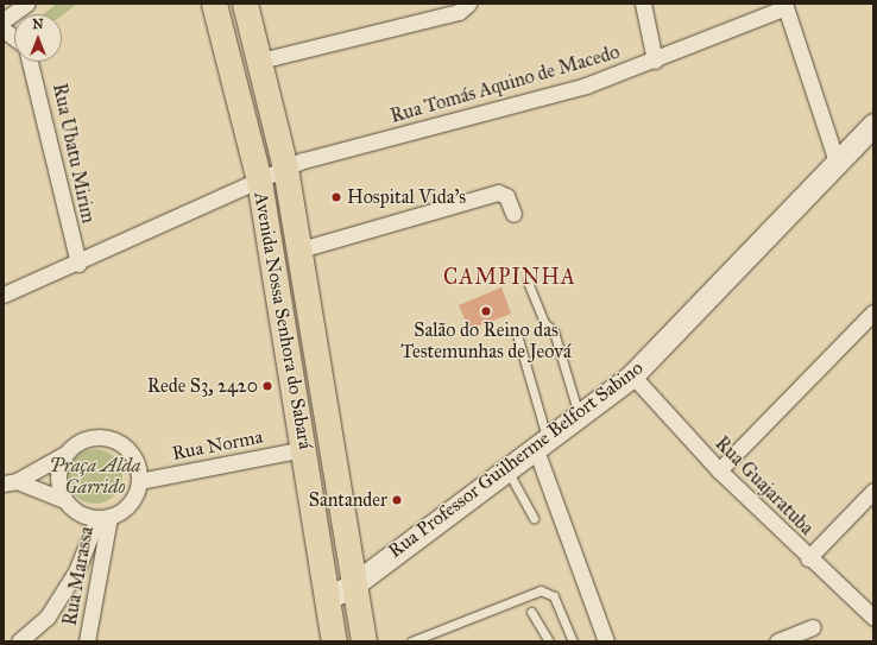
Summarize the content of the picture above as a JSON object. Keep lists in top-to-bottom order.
{
  "streets": {
    "main road": ["Avenida Nossa Senhora do Sabará"],
    "street": [
      "Rua Tomás Aquino de Macedo",
      "Rua Ubatu Mirim",
      "Rua Norma",
      "Rua Professor Guilherme Belfort Sabino",
      "Rua Guajaratuba",
      "Rua Marassa"
    ]
  },
  "crossings": [
    ["Rua Tomás Aquino de Macedo", "Rua Ubatu Mirim"],
    ["Rua Tomás Aquino de Macedo", "Avenida Nossa Senhora do Sabará"],
    ["Avenida Nossa Senhora do Sabará", "Rua Norma"],
    ["Avenida Nossa Senhora do Sabará", "Rua Professor Guilherme Belfort Sabino"],
    ["Rua Norma", "Rua Marassa"],
    ["Rua Professor Guilherme Belfort Sabino", "Rua Guajaratuba"]
  ],
  "districts": ["CAMPINHA"],
  "parks": ["Praça Alda Garrido"],
  "places": [
    "Hospital Vida's",
    "Salão do Reino das Testemunhas de Jeová",
    "Rede S3, 2420",
    "Santander"
  ],
  "north": "top"
}
